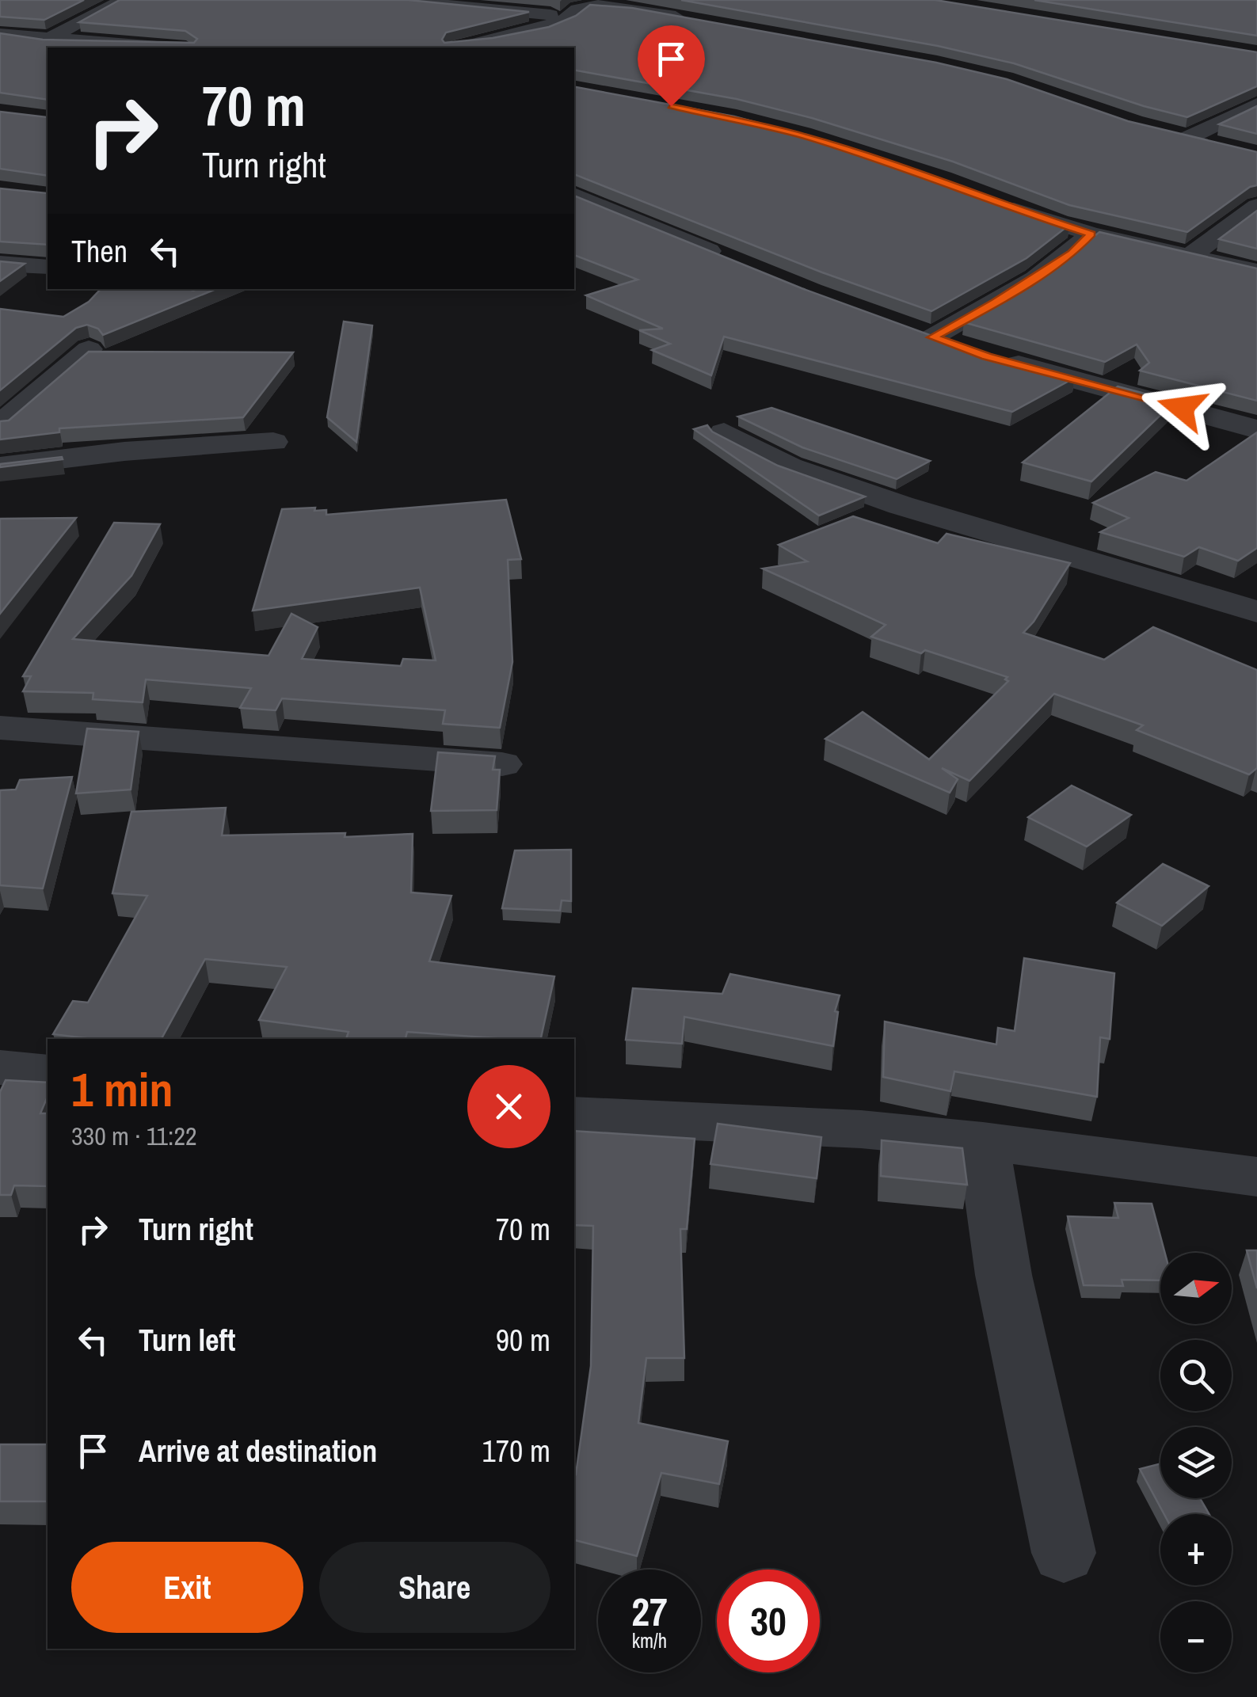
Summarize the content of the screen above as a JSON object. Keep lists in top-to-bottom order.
{
  "north": "right",
  "page": {
    "turn": ["70 m", "Turn right"],
    "then": "Then",
    "heading": ["1 min", "330 m · 11:22"],
    "list": [
      {
        "name": "Turn right",
        "value": "70 m"
      },
      {
        "name": "Turn left",
        "value": "90 m"
      },
      {
        "name": "Arrive at destination",
        "value": "170 m"
      }
    ],
    "map_buttons": ["+", "−"],
    "buttons": ["Exit", "Share"],
    "speed": "27 km/h",
    "limit": "30"
  }
}
